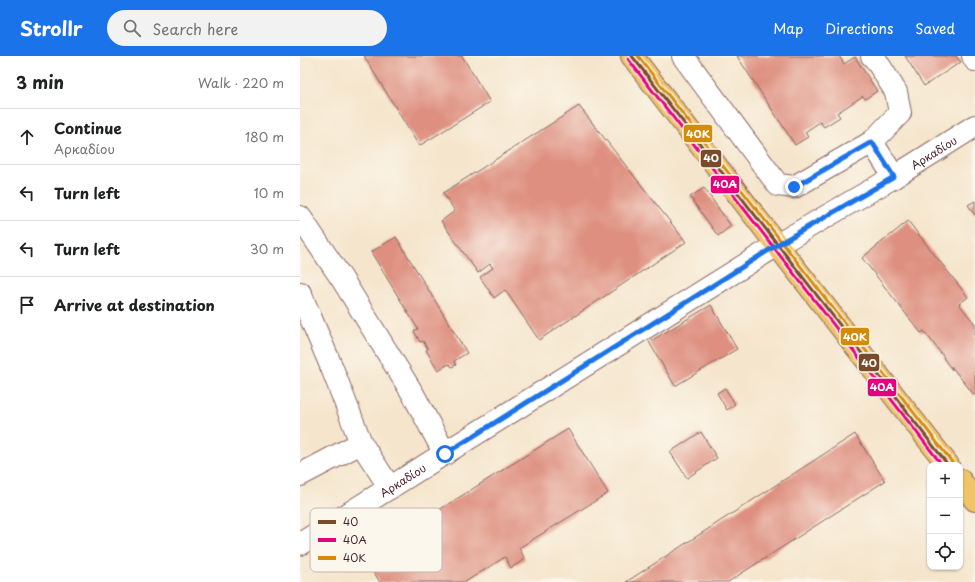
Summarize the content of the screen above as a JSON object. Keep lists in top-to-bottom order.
{
  "streets": {
    "street": ["Αρκαδίου"]
  },
  "lines": ["transit line 40", "transit line 40Κ", "transit line 40Α"],
  "legend": ["40", "40Α", "40Κ"],
  "page": {
    "header": "Strollr",
    "search": "Search here",
    "nav": ["Map", "Directions", "Saved"],
    "heading": ["3 min", "Walk · 220 m"],
    "list": [
      ["Continue", "Αρκαδίου", "180 m"],
      ["Turn left", "10 m"],
      ["Turn left", "30 m"],
      "Arrive at destination"
    ],
    "map_buttons": ["+", "−"]
  }
}
